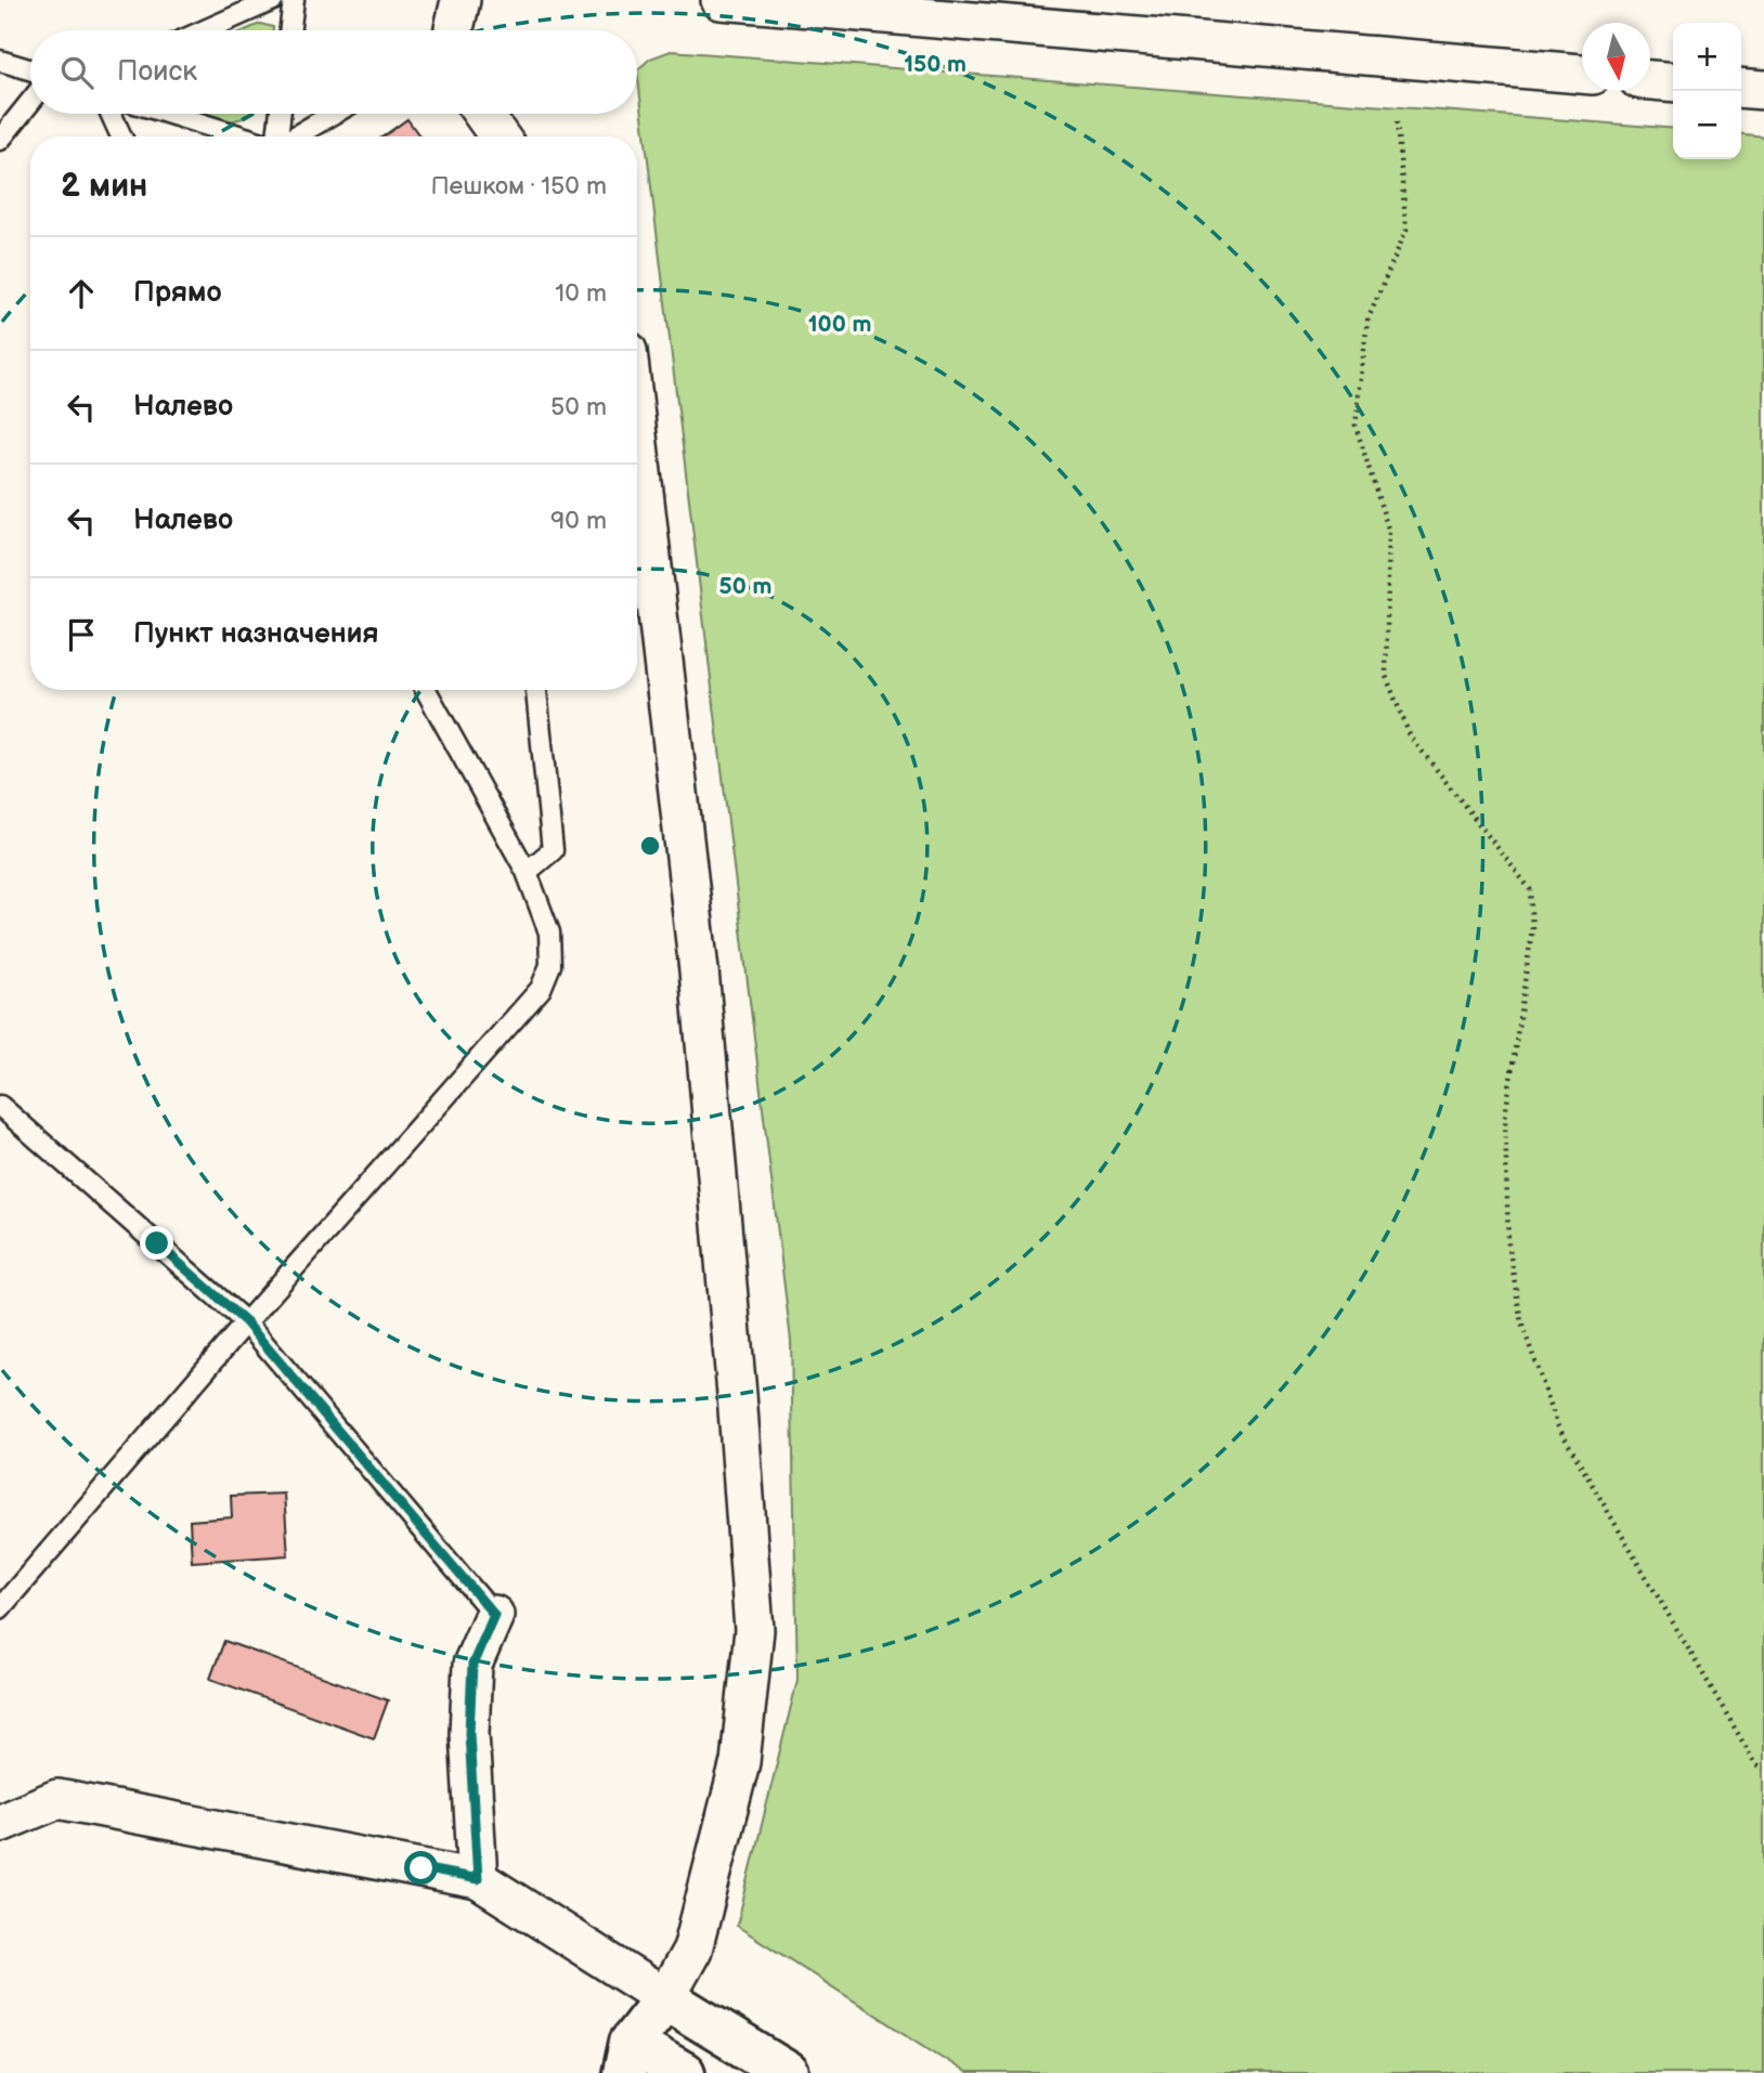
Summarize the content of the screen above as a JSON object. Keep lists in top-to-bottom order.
{
  "north": "bottom",
  "page": {
    "map_buttons": ["+", "−"],
    "search": "Поиск",
    "heading": ["2 мин", "Пешком · 150 m"],
    "list": [
      ["Прямо", "10 m"],
      ["Налево", "50 m"],
      ["Налево", "90 m"],
      "Пункт назначения"
    ]
  },
  "rings": ["150 m", "100 m", "50 m"]
}
